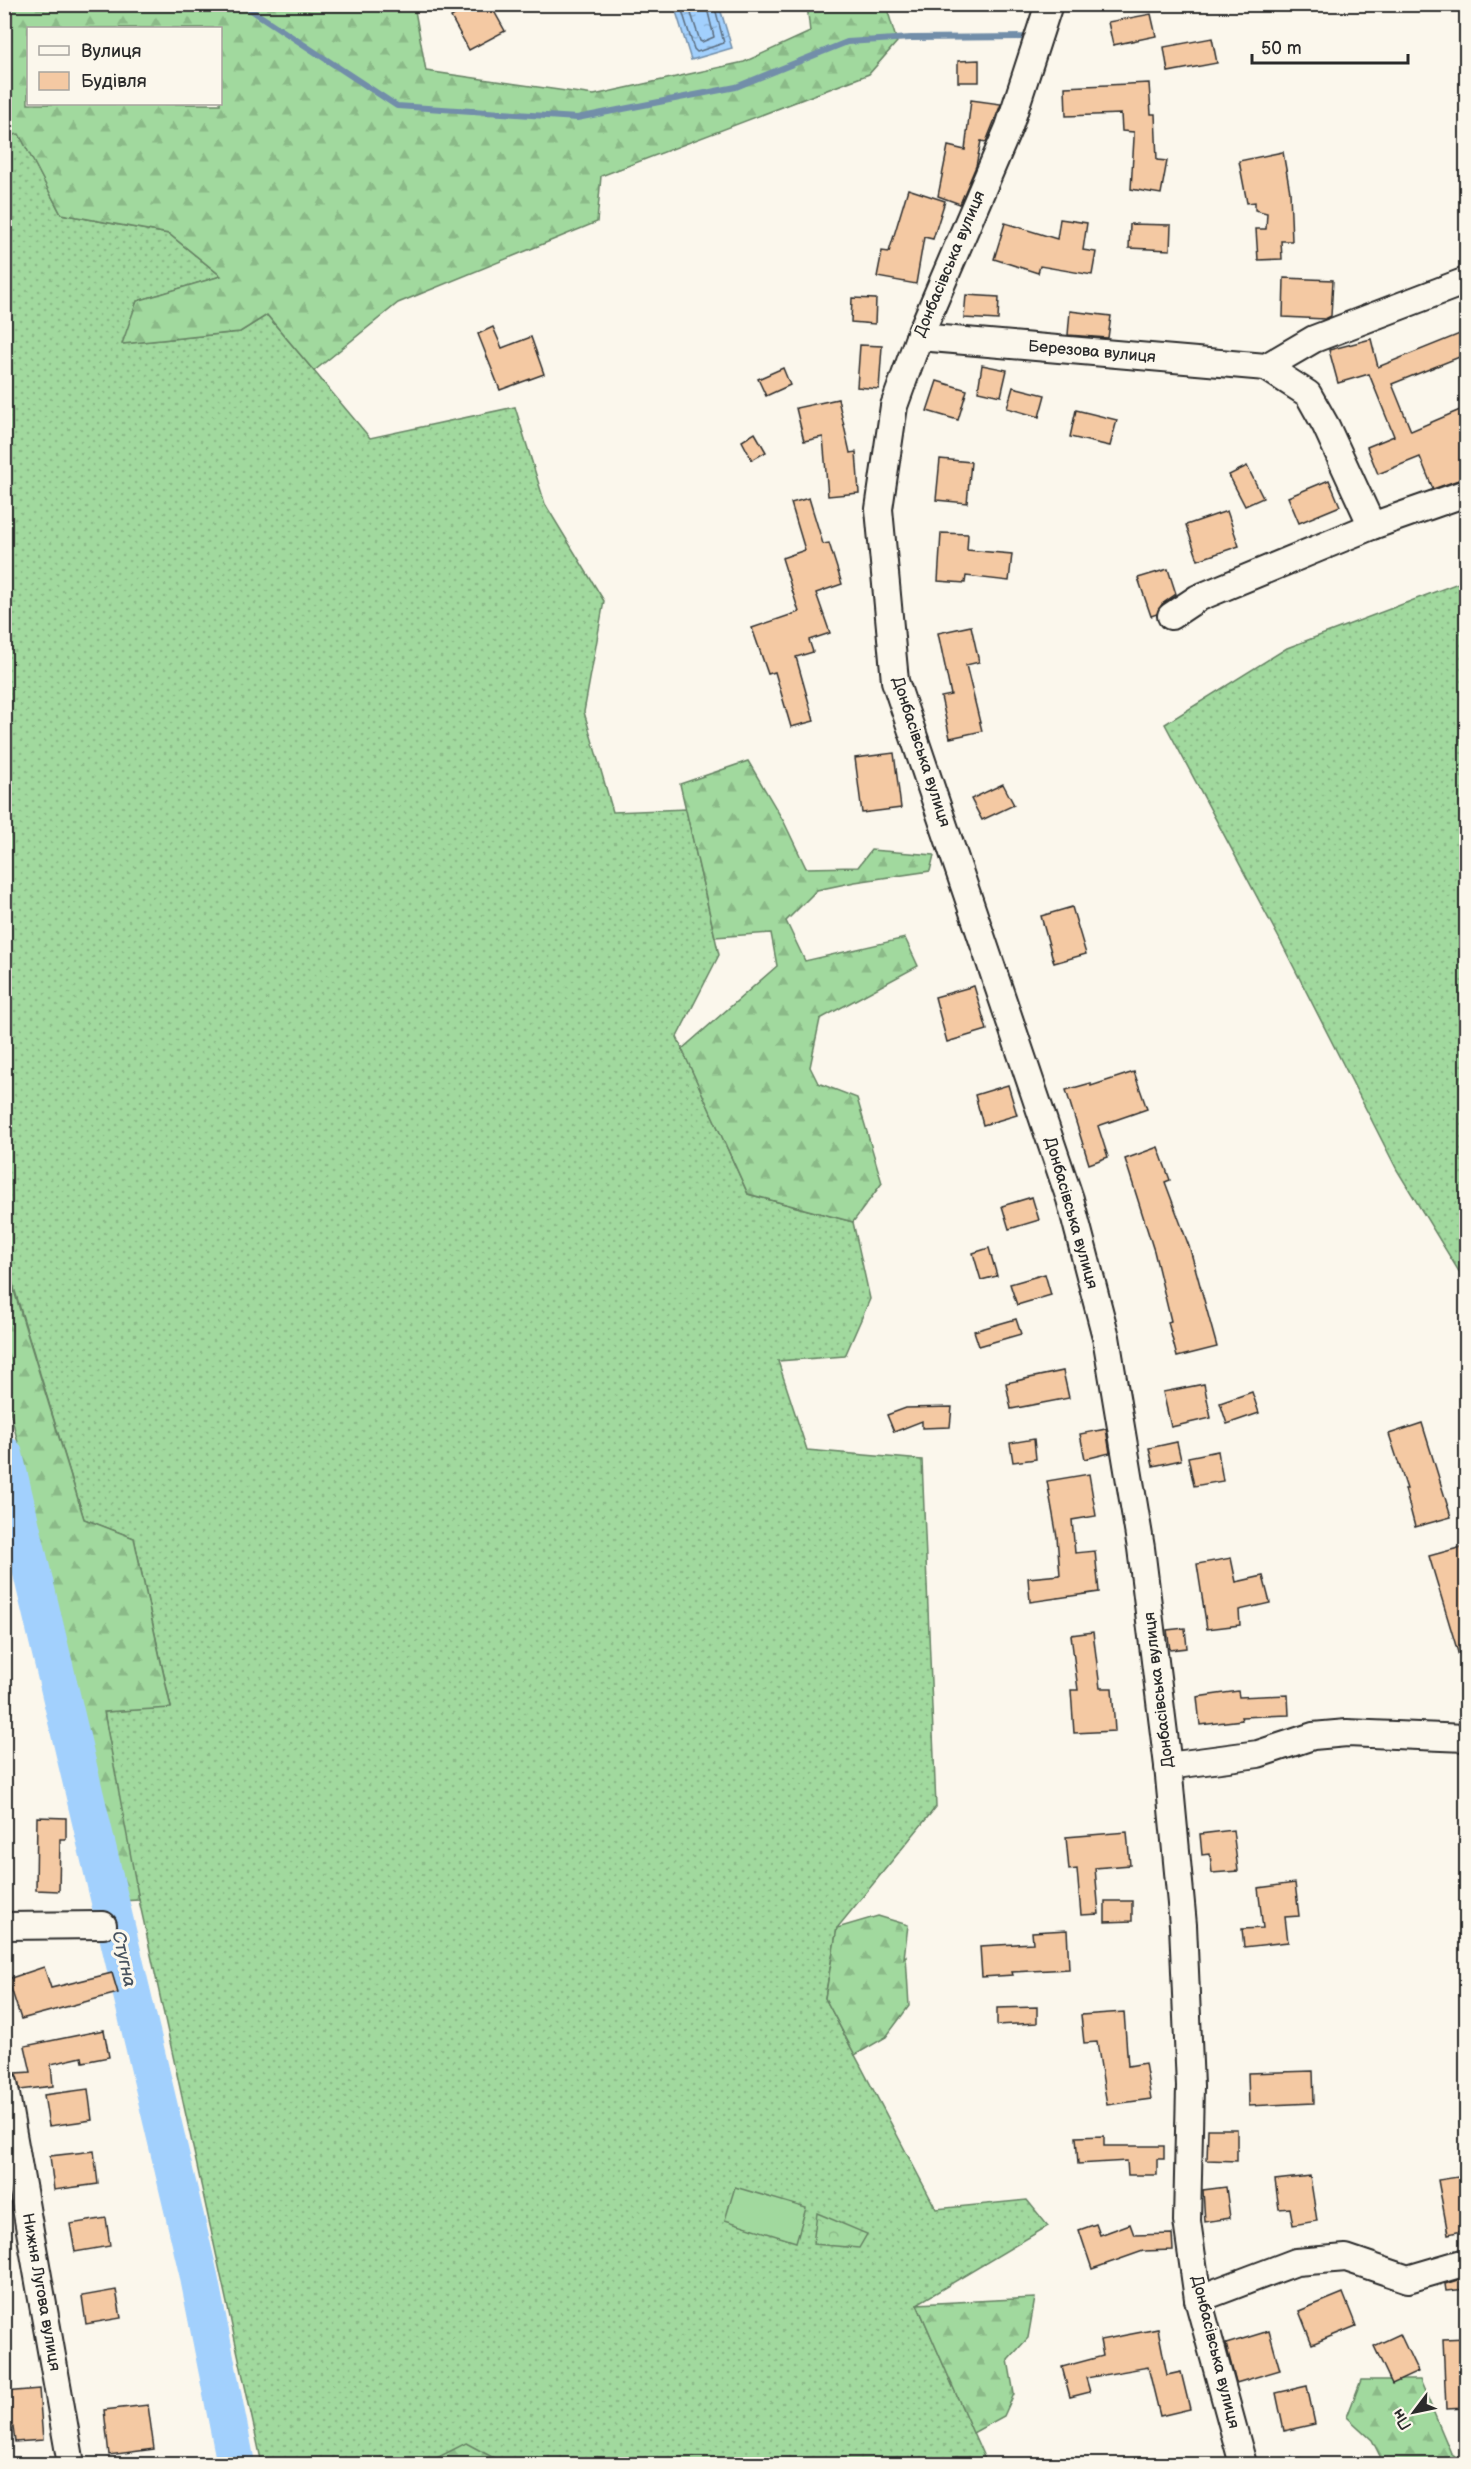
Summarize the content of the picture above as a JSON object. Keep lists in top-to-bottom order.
{
  "streets": {
    "street": ["Донбасівська вулиця", "Березова вулиця", "Нижня Лугова вулиця"]
  },
  "crossings": [
    ["Донбасівська вулиця", "Березова вулиця"]
  ],
  "water": ["Стугна"],
  "legend": ["Вулиця", "Будівля"],
  "scale_bar": "50 m",
  "north": "bottom left"
}
